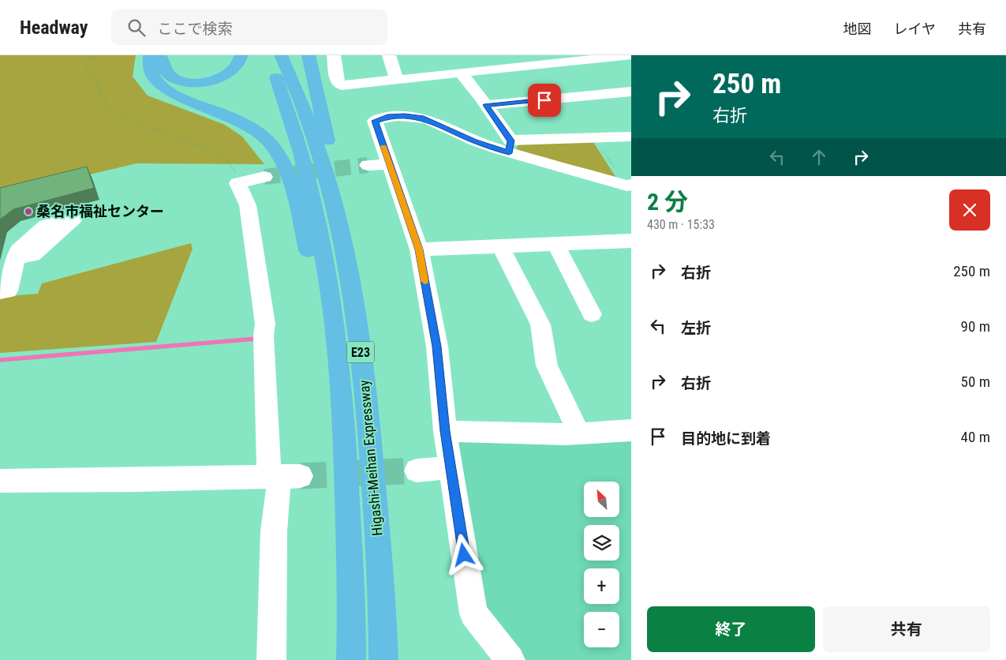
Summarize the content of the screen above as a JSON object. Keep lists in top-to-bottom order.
{
  "streets": {
    "highway": ["E23", "Higashi-Meihan Expressway"]
  },
  "places": ["桑名市福祉センター"],
  "north": "top left",
  "page": {
    "header": "Headway",
    "search": "ここで検索",
    "nav": ["地図", "レイヤ", "共有"],
    "turn": ["250 m", "右折"],
    "heading": ["2 分", "430 m · 15:33"],
    "list": [
      {
        "name": "右折",
        "value": "250 m"
      },
      {
        "name": "左折",
        "value": "90 m"
      },
      {
        "name": "右折",
        "value": "50 m"
      },
      {
        "name": "目的地に到着",
        "value": "40 m"
      }
    ],
    "map_buttons": ["+", "−"],
    "buttons": ["終了", "共有"]
  }
}
